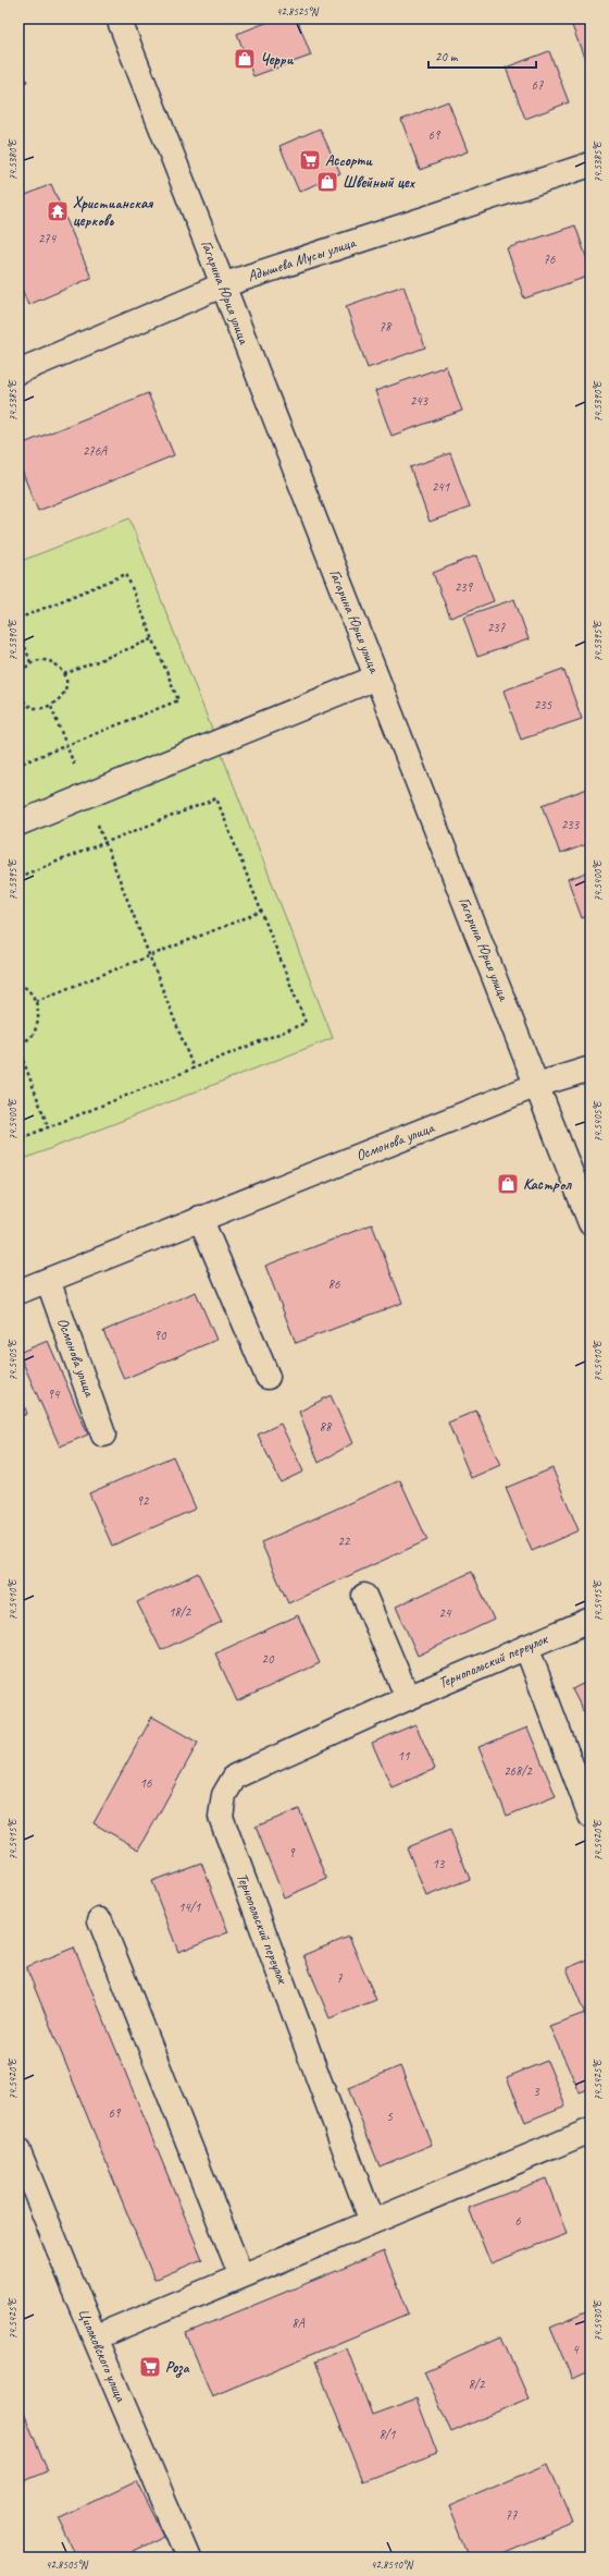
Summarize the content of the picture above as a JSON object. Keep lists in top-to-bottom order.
{
  "streets": {
    "street": [
      "Адышева Мусы улица",
      "Гагарина Юрия улица",
      "Осмонова улица",
      "Тернопольский переулок",
      "Циолковского улица"
    ]
  },
  "crossings": [
    ["Адышева Мусы улица", "Гагарина Юрия улица"],
    ["Гагарина Юрия улица", "Осмонова улица"]
  ],
  "places": {
    "shop": ["Черри", "Швейный цех", "Кастрол"],
    "supermarket": ["Ассорти", "Роза"],
    "temple": ["Христианская церковь"]
  },
  "house_numbers": [
    "67",
    "69",
    "274",
    "76",
    "78",
    "243",
    "276А",
    "241",
    "239",
    "237",
    "235",
    "233",
    "86",
    "90",
    "94",
    "88",
    "92",
    "22",
    "18/2",
    "24",
    "20",
    "11",
    "268/2",
    "16",
    "9",
    "13",
    "14/1",
    "7",
    "3",
    "69",
    "5",
    "6",
    "8А",
    "4",
    "8/2",
    "8/1",
    "77"
  ],
  "scale_bar": "20 m",
  "coordinates": [
    "42.8525°N",
    "74.5380°E",
    "74.5385°E",
    "74.5390°E",
    "74.5395°E",
    "74.5400°E",
    "74.5405°E",
    "74.5410°E",
    "74.5415°E",
    "74.5420°E",
    "74.5425°E",
    "74.5430°E",
    "42.8505°N",
    "42.8510°N"
  ]
}
